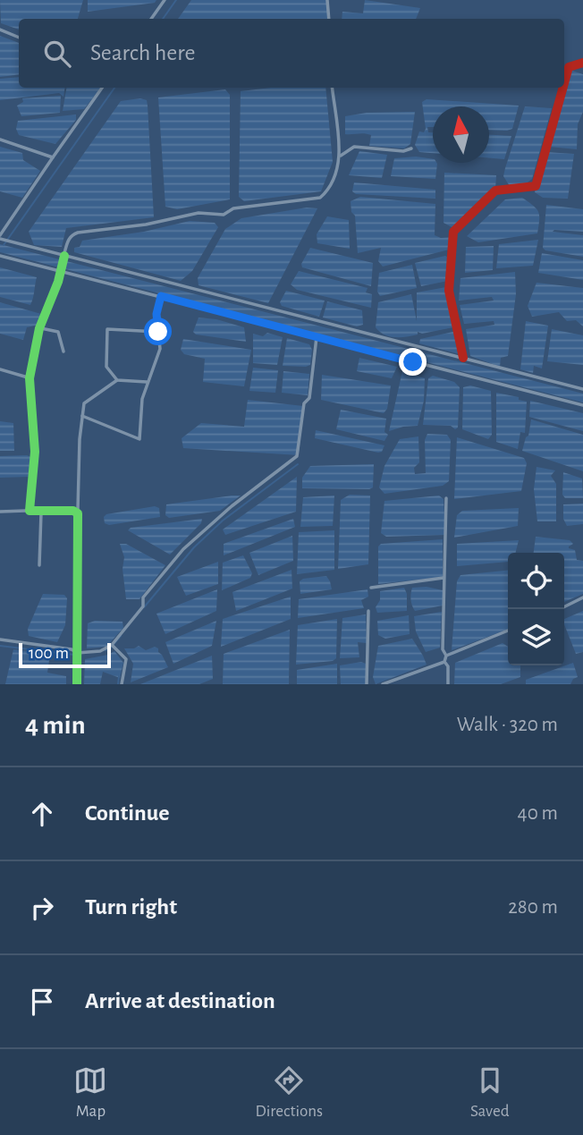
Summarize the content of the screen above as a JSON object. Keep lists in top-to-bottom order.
{
  "scale_bar": "100 m",
  "north": "top",
  "page": {
    "search": "Search here",
    "scale": "100 m",
    "heading": ["4 min", "Walk · 320 m"],
    "list": [
      ["Continue", "40 m"],
      ["Turn right", "280 m"],
      "Arrive at destination"
    ],
    "nav": ["Map", "Directions", "Saved"]
  }
}
